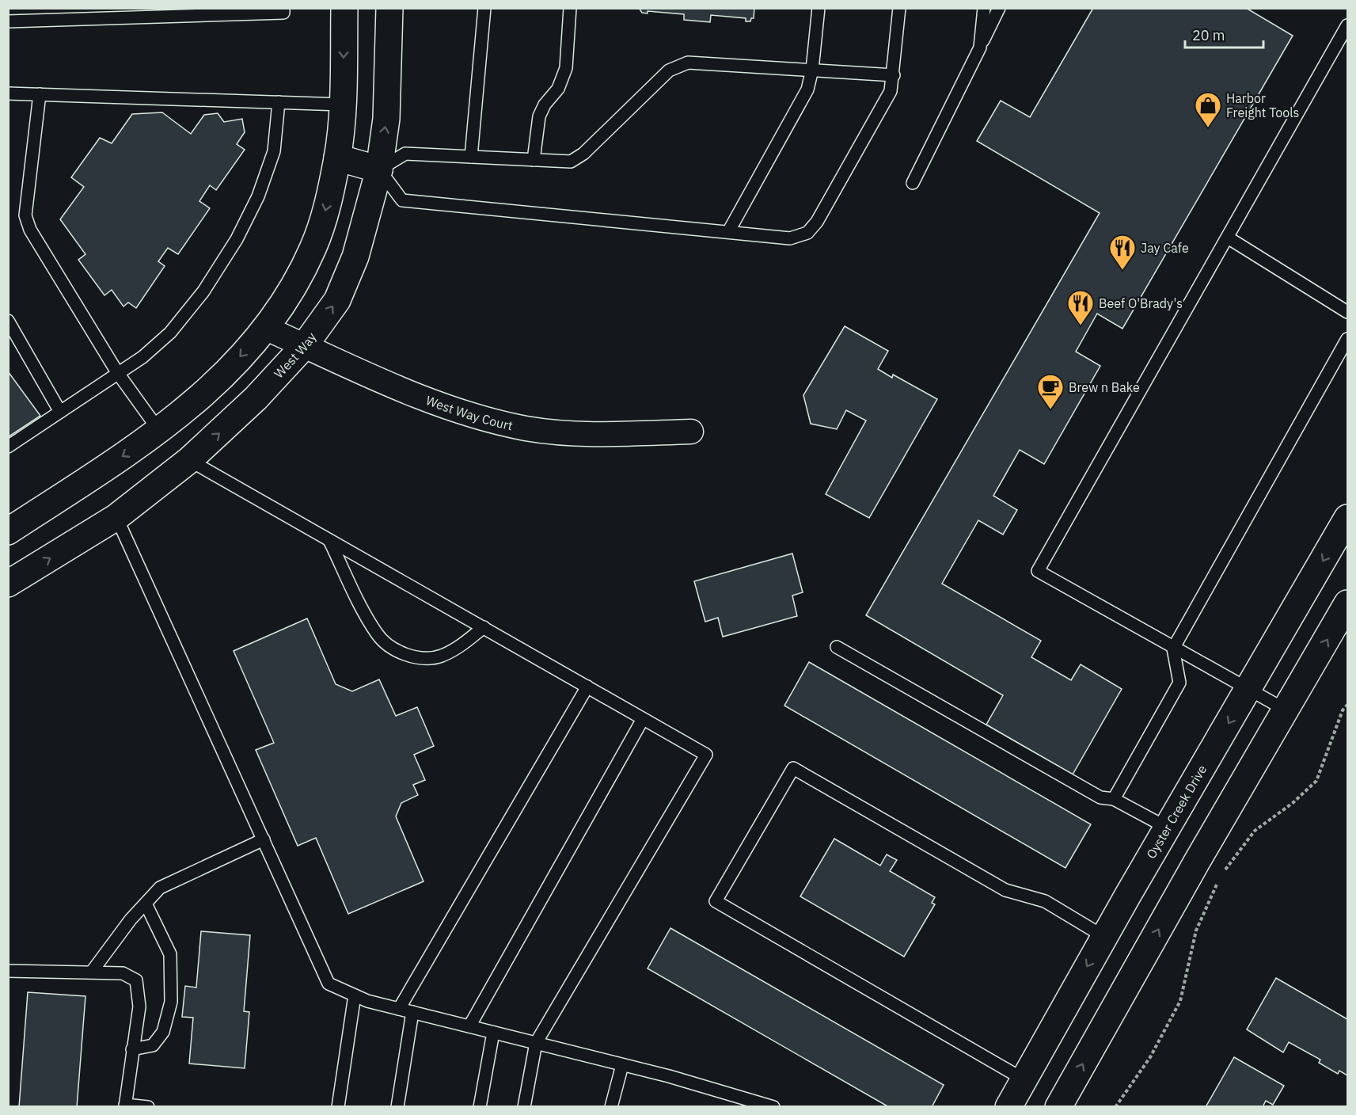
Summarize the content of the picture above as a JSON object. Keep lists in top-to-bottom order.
{
  "streets": {
    "street": ["West Way", "West Way Court", "Oyster Creek Drive"]
  },
  "crossings": [
    ["West Way", "West Way Court"]
  ],
  "places": {
    "shop": ["Harbor Freight Tools"],
    "restaurant": ["Jay Cafe", "Beef O'Brady's"],
    "cafe": ["Brew n Bake"]
  },
  "scale_bar": "20 m"
}
